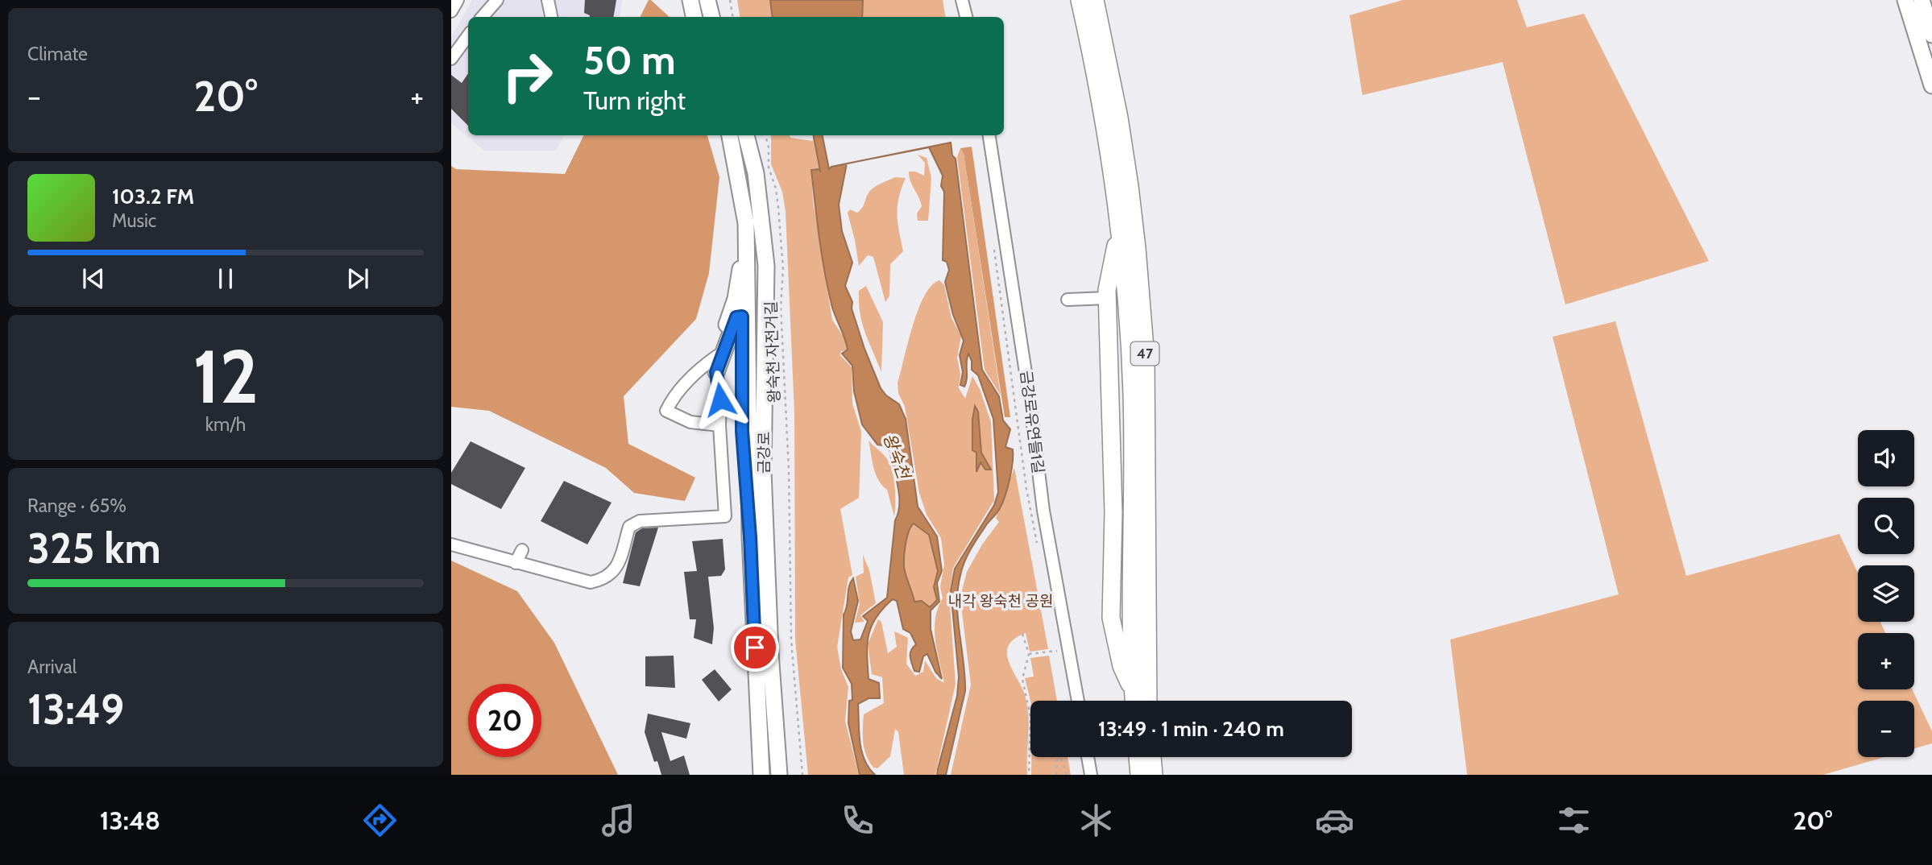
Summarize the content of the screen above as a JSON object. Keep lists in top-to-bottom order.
{
  "streets": {
    "highway": ["47"],
    "main road": ["금강로"],
    "street": ["금강로유연들1길"],
    "path": ["왕숙천 자전거길"]
  },
  "water": ["왕숙천"],
  "parks": ["내각 왕숙천 공원"],
  "page": {
    "tile": [
      "Climate",
      ["12", "km/h"],
      ["Range · 65%", "325 km"],
      ["Arrival", "13:49"]
    ],
    "turn": ["50 m", "Turn right"],
    "heat": ["−", "20°", "+"],
    "song": ["103.2 FM", "Music"],
    "map_buttons": ["+", "−"],
    "limit": "20",
    "trip": "13:49 · 1 min · 240 m",
    "tabs": ["13:48", "20°"]
  }
}
